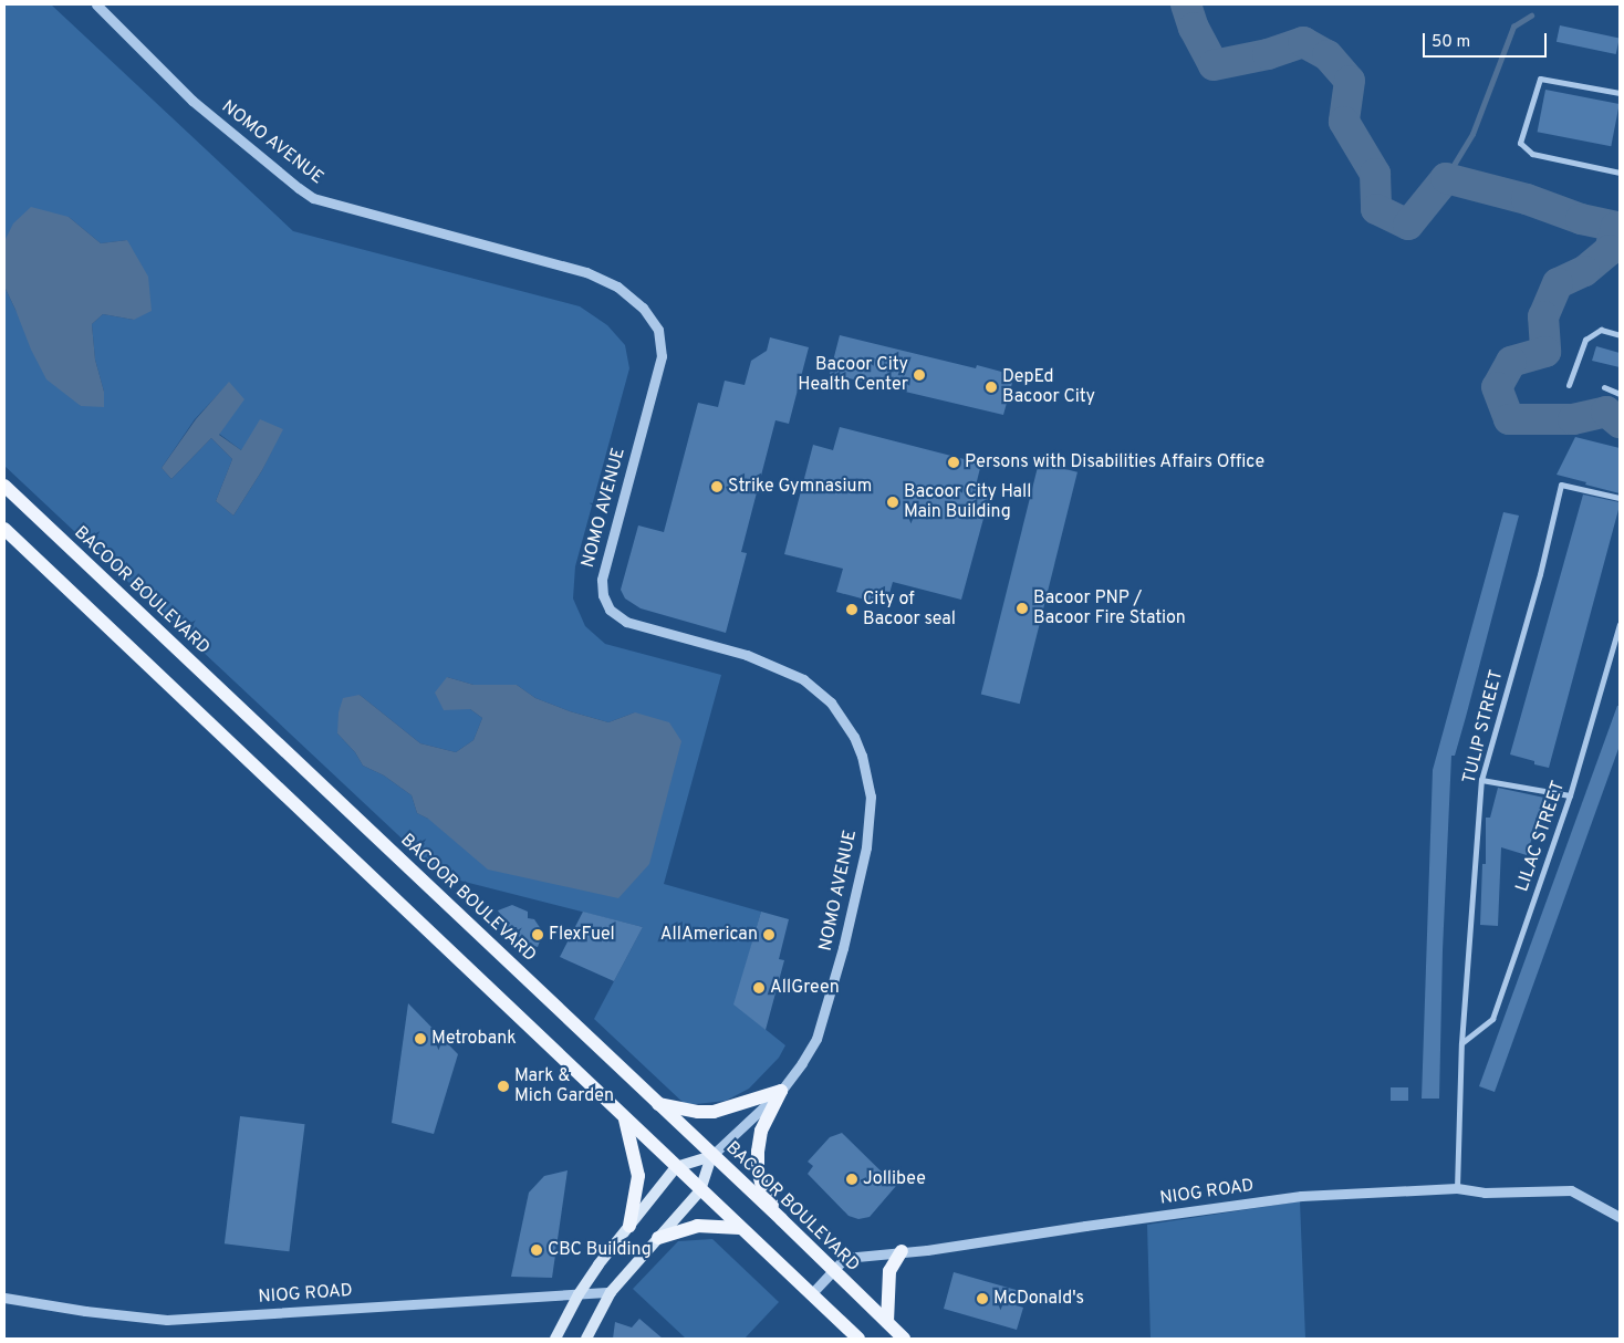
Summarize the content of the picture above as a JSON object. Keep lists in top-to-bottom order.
{
  "streets": {
    "main road": ["NOMO AVENUE", "BACOOR BOULEVARD"],
    "street": ["TULIP STREET", "LILAC STREET", "NIOG ROAD"]
  },
  "crossings": [
    ["NOMO AVENUE", "BACOOR BOULEVARD"],
    ["NOMO AVENUE", "NIOG ROAD"],
    ["BACOOR BOULEVARD", "NIOG ROAD"],
    ["TULIP STREET", "LILAC STREET"],
    ["TULIP STREET", "NIOG ROAD"]
  ],
  "places": [
    "Bacoor City Health Center",
    "DepEd Bacoor City",
    "Persons with Disabilities Affairs Office",
    "Strike Gymnasium",
    "Bacoor City Hall Main Building",
    "Bacoor PNP / Bacoor Fire Station",
    "City of Bacoor seal",
    "FlexFuel",
    "AllAmerican",
    "AllGreen",
    "Metrobank",
    "Mark & Mich Garden",
    "Jollibee",
    "CBC Building",
    "McDonald's"
  ],
  "scale_bar": "50 m"
}
